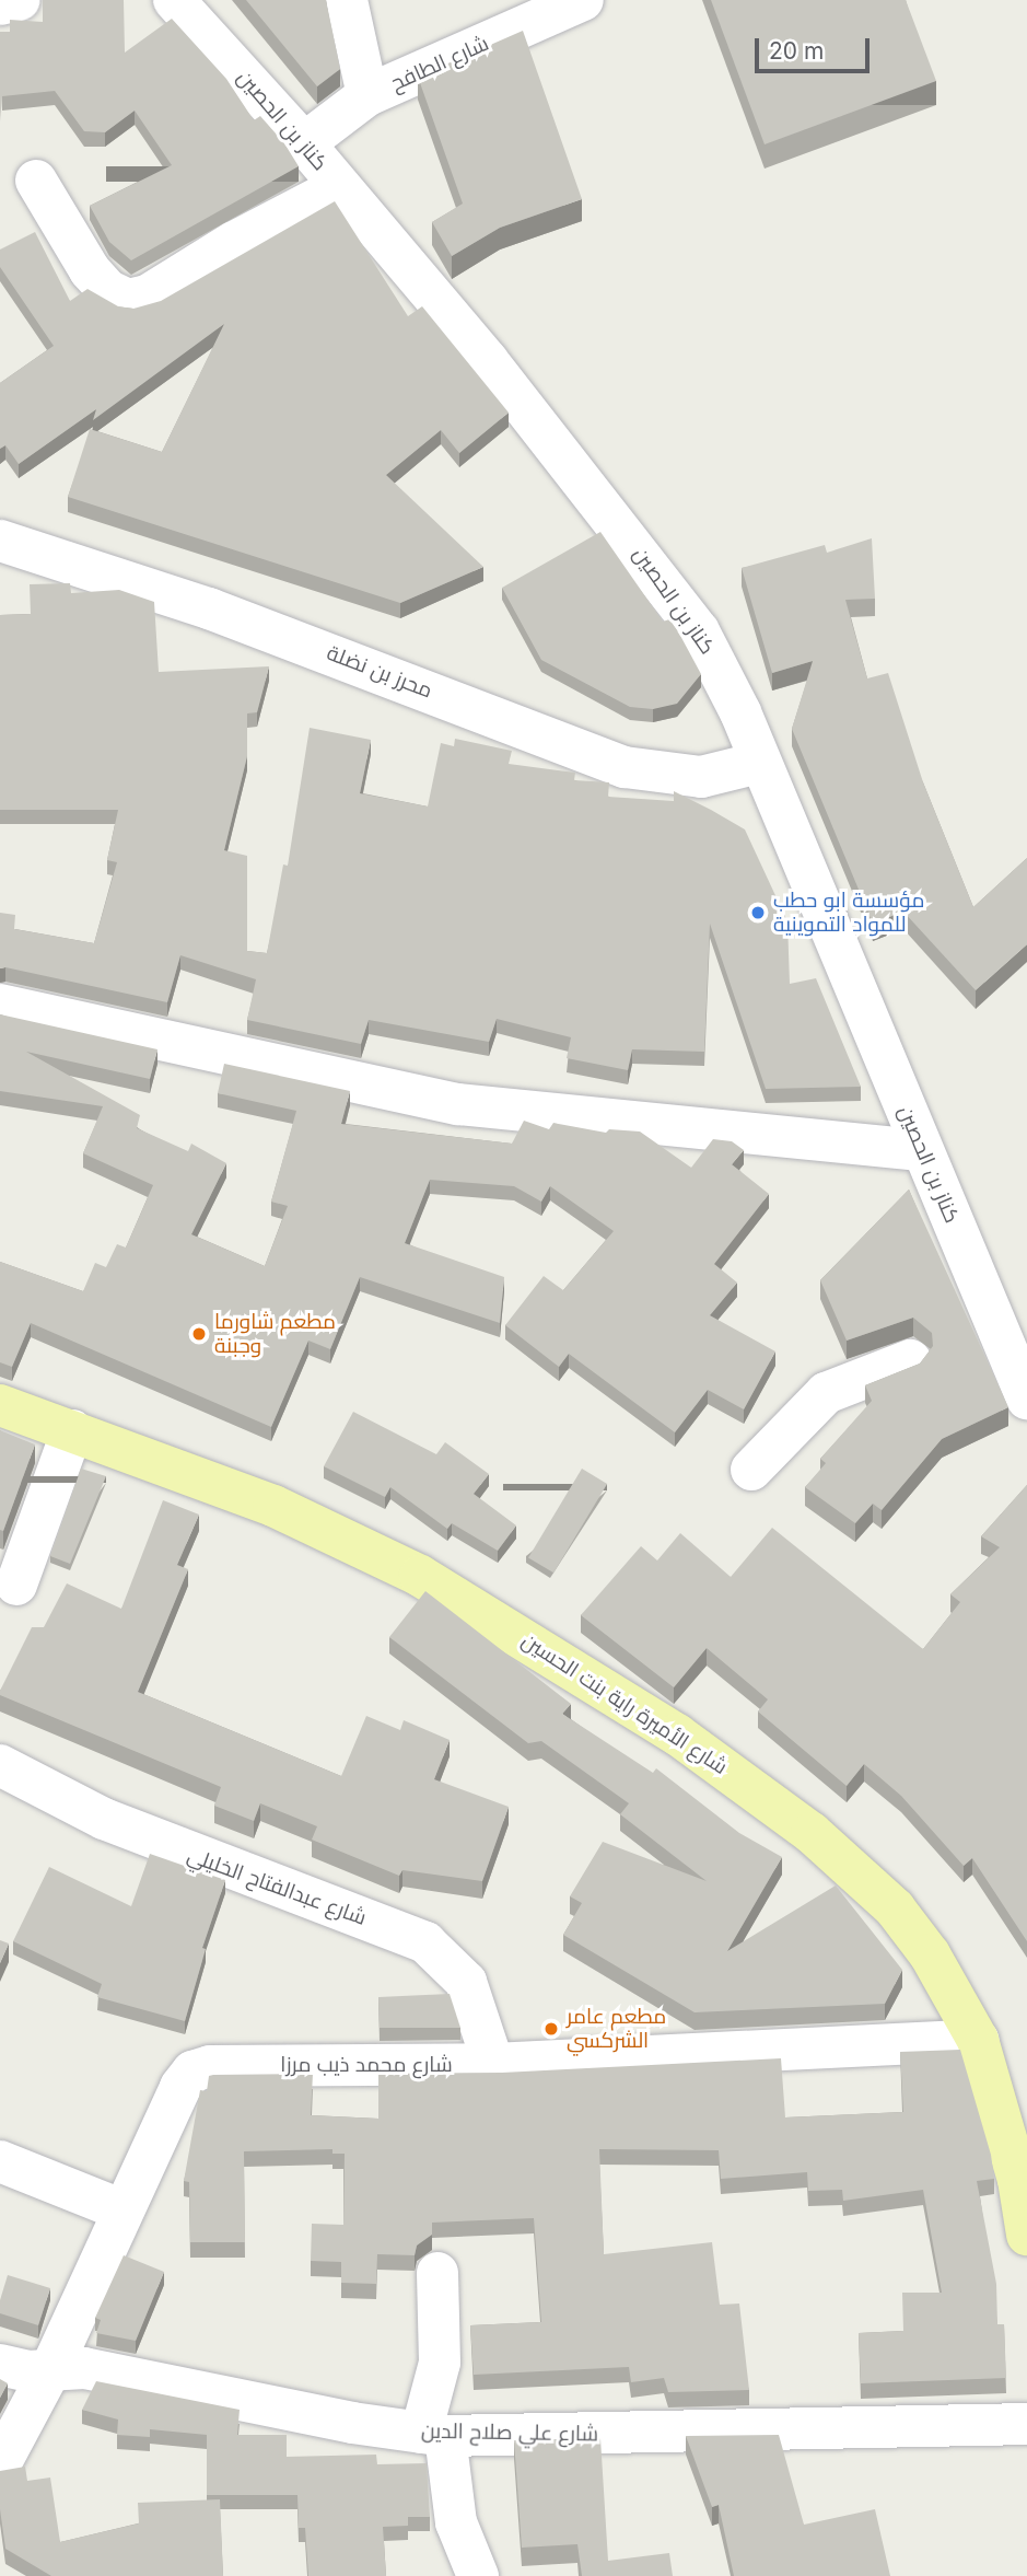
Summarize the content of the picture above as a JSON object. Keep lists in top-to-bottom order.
{
  "streets": {
    "main road": ["شارع الأميرة راية بنت الحسين"],
    "street": [
      "شارع الطافح",
      "كناز بن الحصين",
      "محرز بن نضلة",
      "شارع عبدالفتاح الخليلي",
      "شارع محمد ذيب مرزا",
      "شارع علي صلاح الدين"
    ]
  },
  "crossings": [
    ["شارع الطافح", "كناز بن الحصين"],
    ["كناز بن الحصين", "محرز بن نضلة"],
    ["شارع الأميرة راية بنت الحسين", "شارع محمد ذيب مرزا"],
    ["شارع عبدالفتاح الخليلي", "شارع محمد ذيب مرزا"],
    ["شارع محمد ذيب مرزا", "شارع علي صلاح الدين"]
  ],
  "places": ["مؤسسة ابو حطب للمواد التموينية", "مطعم شاورما وجبنة", "مطعم عامر الشركسي"],
  "scale_bar": "20 m"
}
